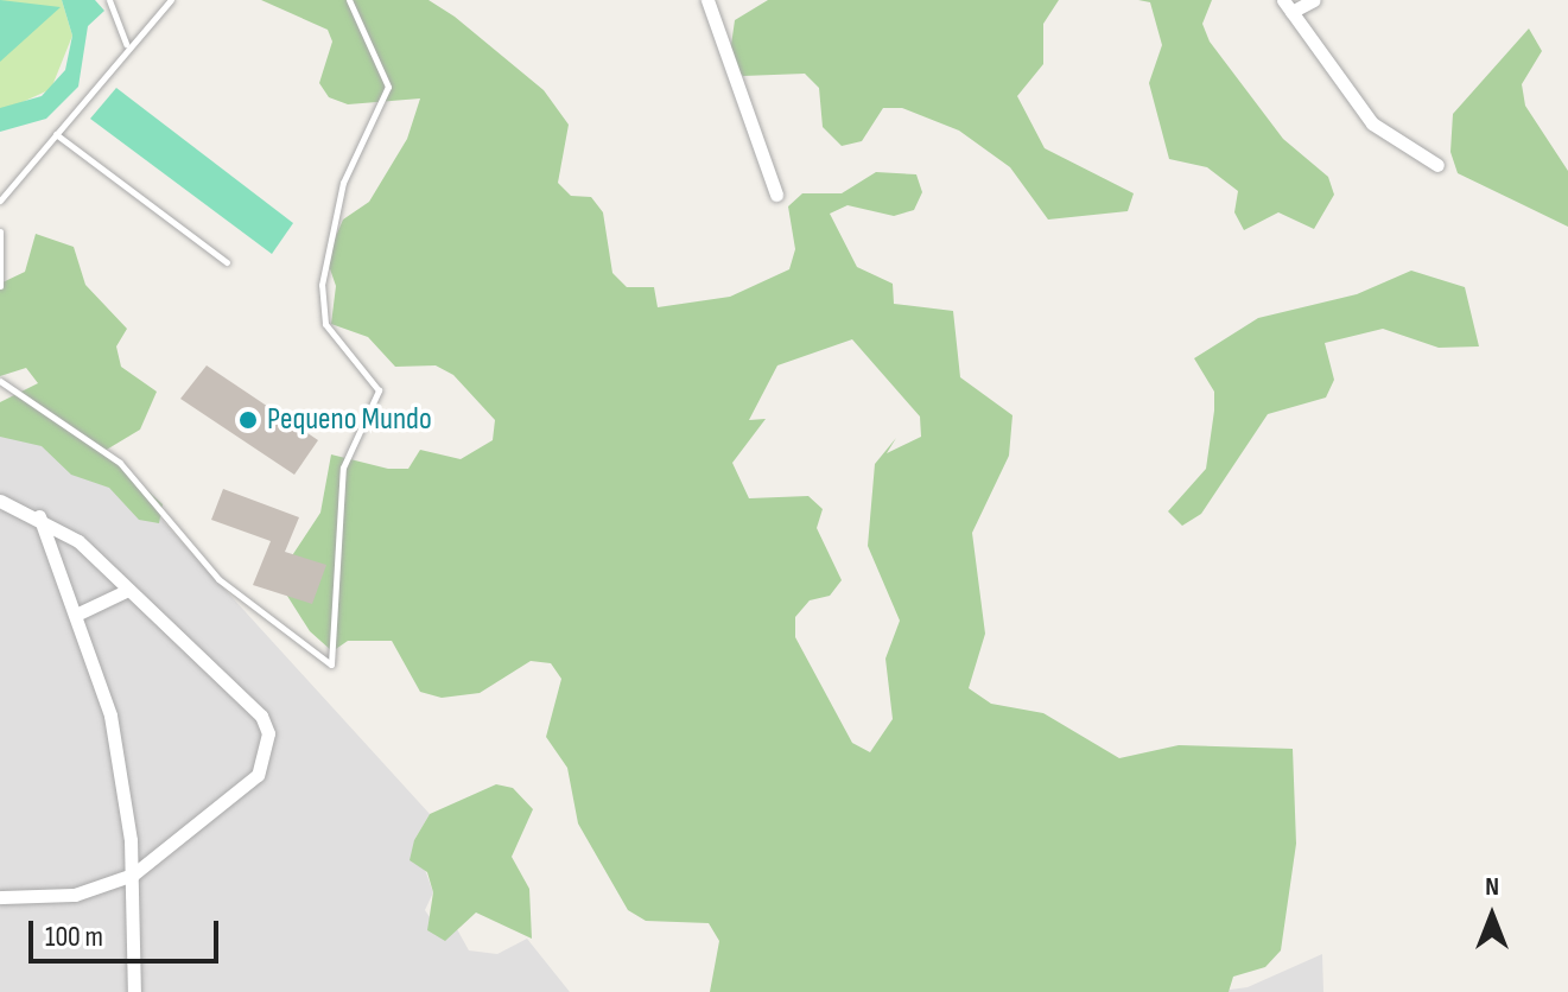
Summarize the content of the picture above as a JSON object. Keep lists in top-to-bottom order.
{
  "places": ["Pequeno Mundo"],
  "scale_bar": "100 m",
  "north": "top"
}
